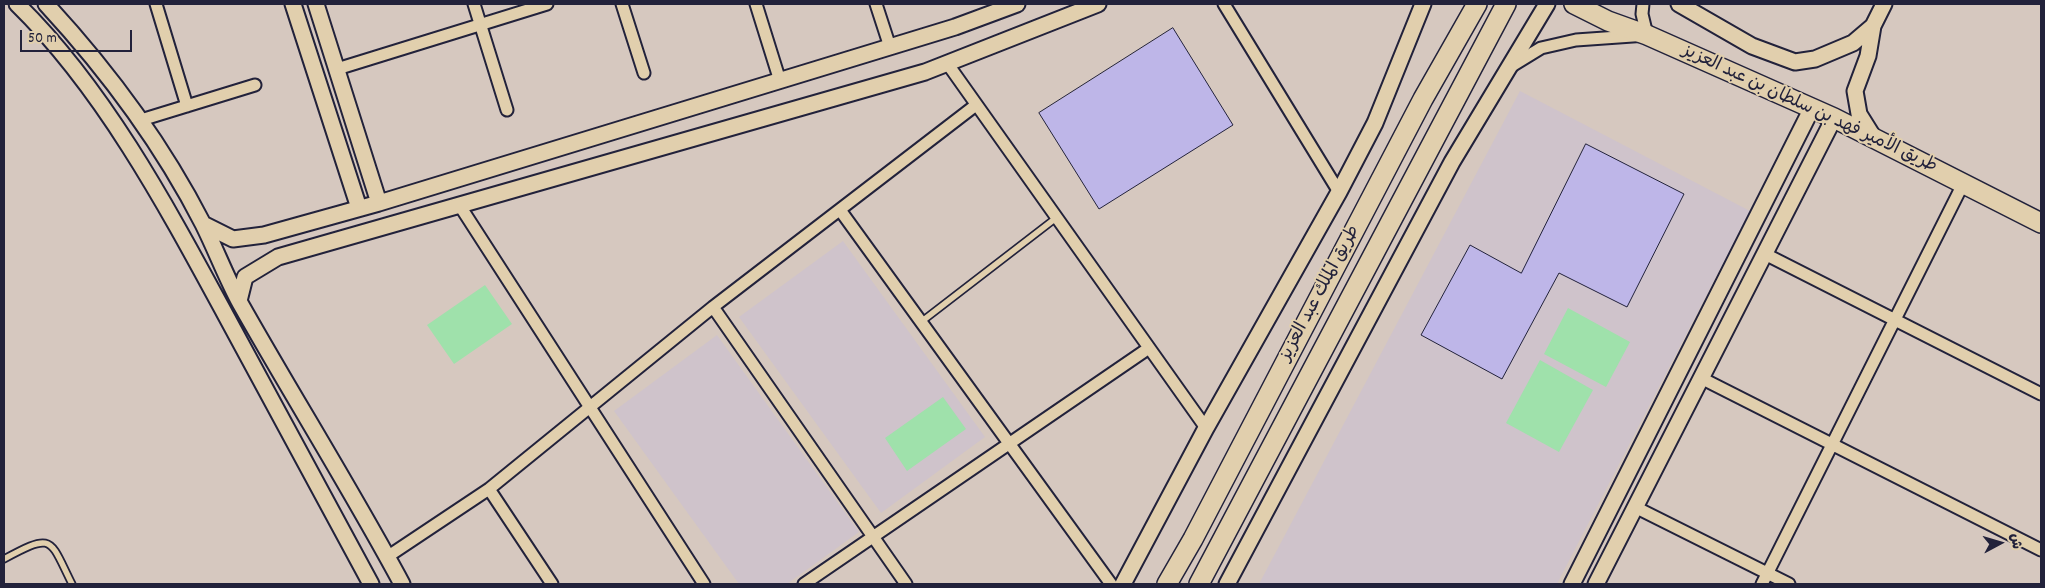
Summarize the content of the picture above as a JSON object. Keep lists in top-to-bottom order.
{
  "streets": {
    "main road": ["طريق الأمير فهد بن سلطان بن عبد العزيز", "طريق الملك عبد العزيز"]
  },
  "scale_bar": "50 m",
  "north": "right"
}
